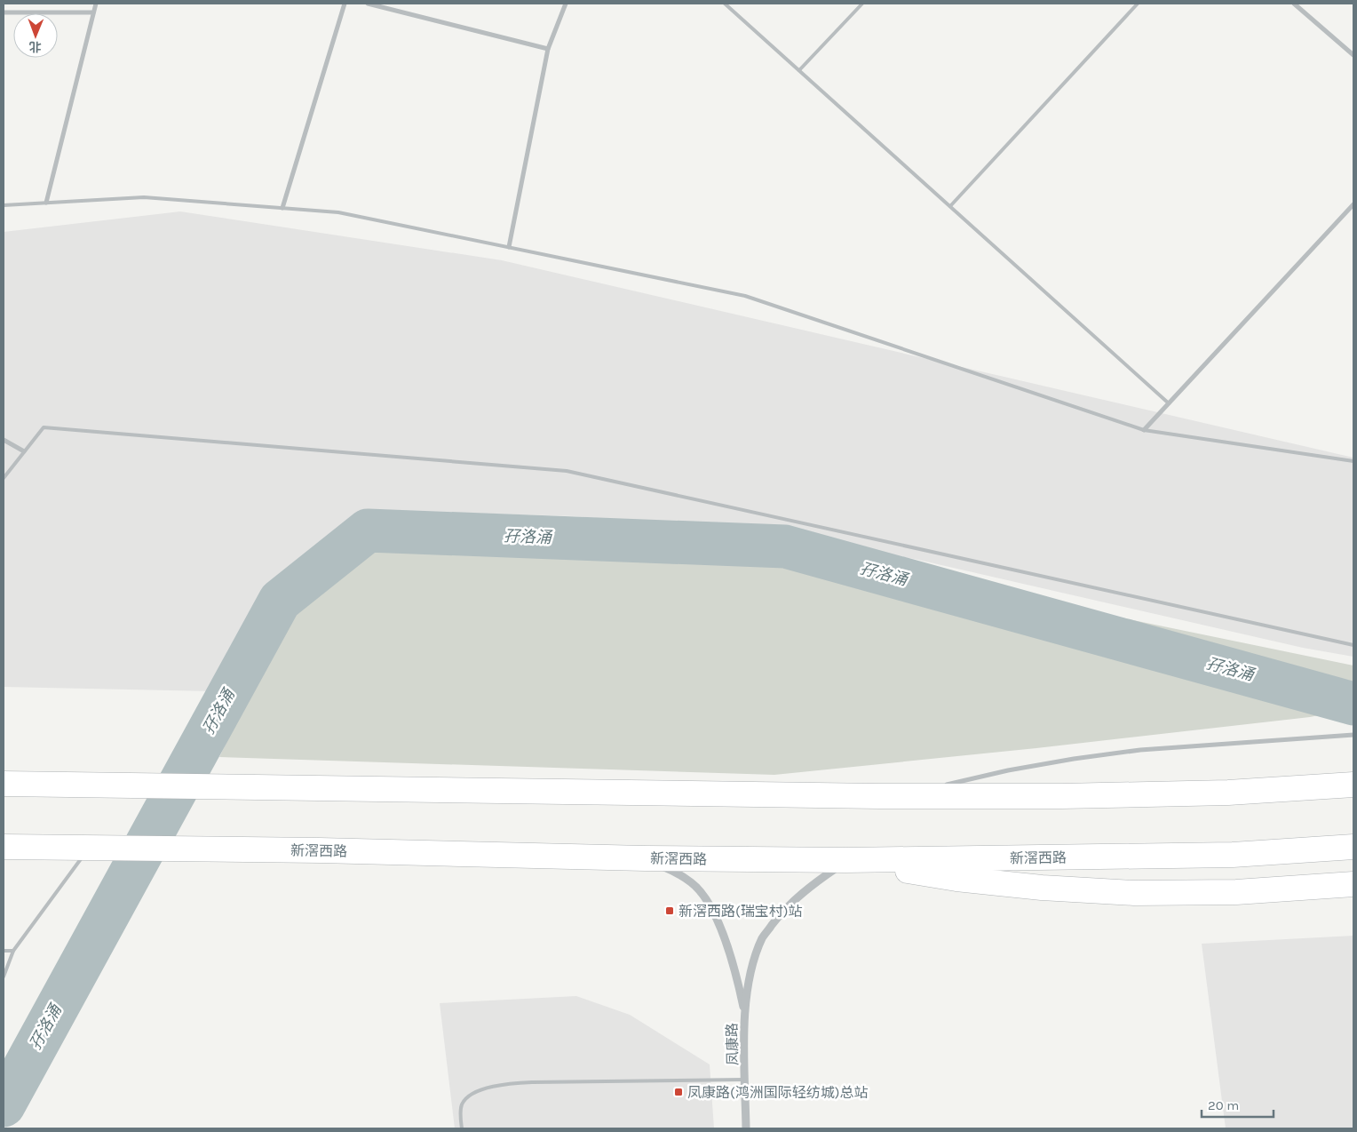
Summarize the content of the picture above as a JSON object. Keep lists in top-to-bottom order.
{
  "streets": {
    "highway": ["新滘西路"],
    "street": ["凤康路"]
  },
  "water": ["孖洛涌"],
  "places": {
    "transit": ["新滘西路(瑞宝村)站", "凤康路(鸿洲国际轻纺城)总站"]
  },
  "scale_bar": "20 m",
  "north": "bottom"
}
